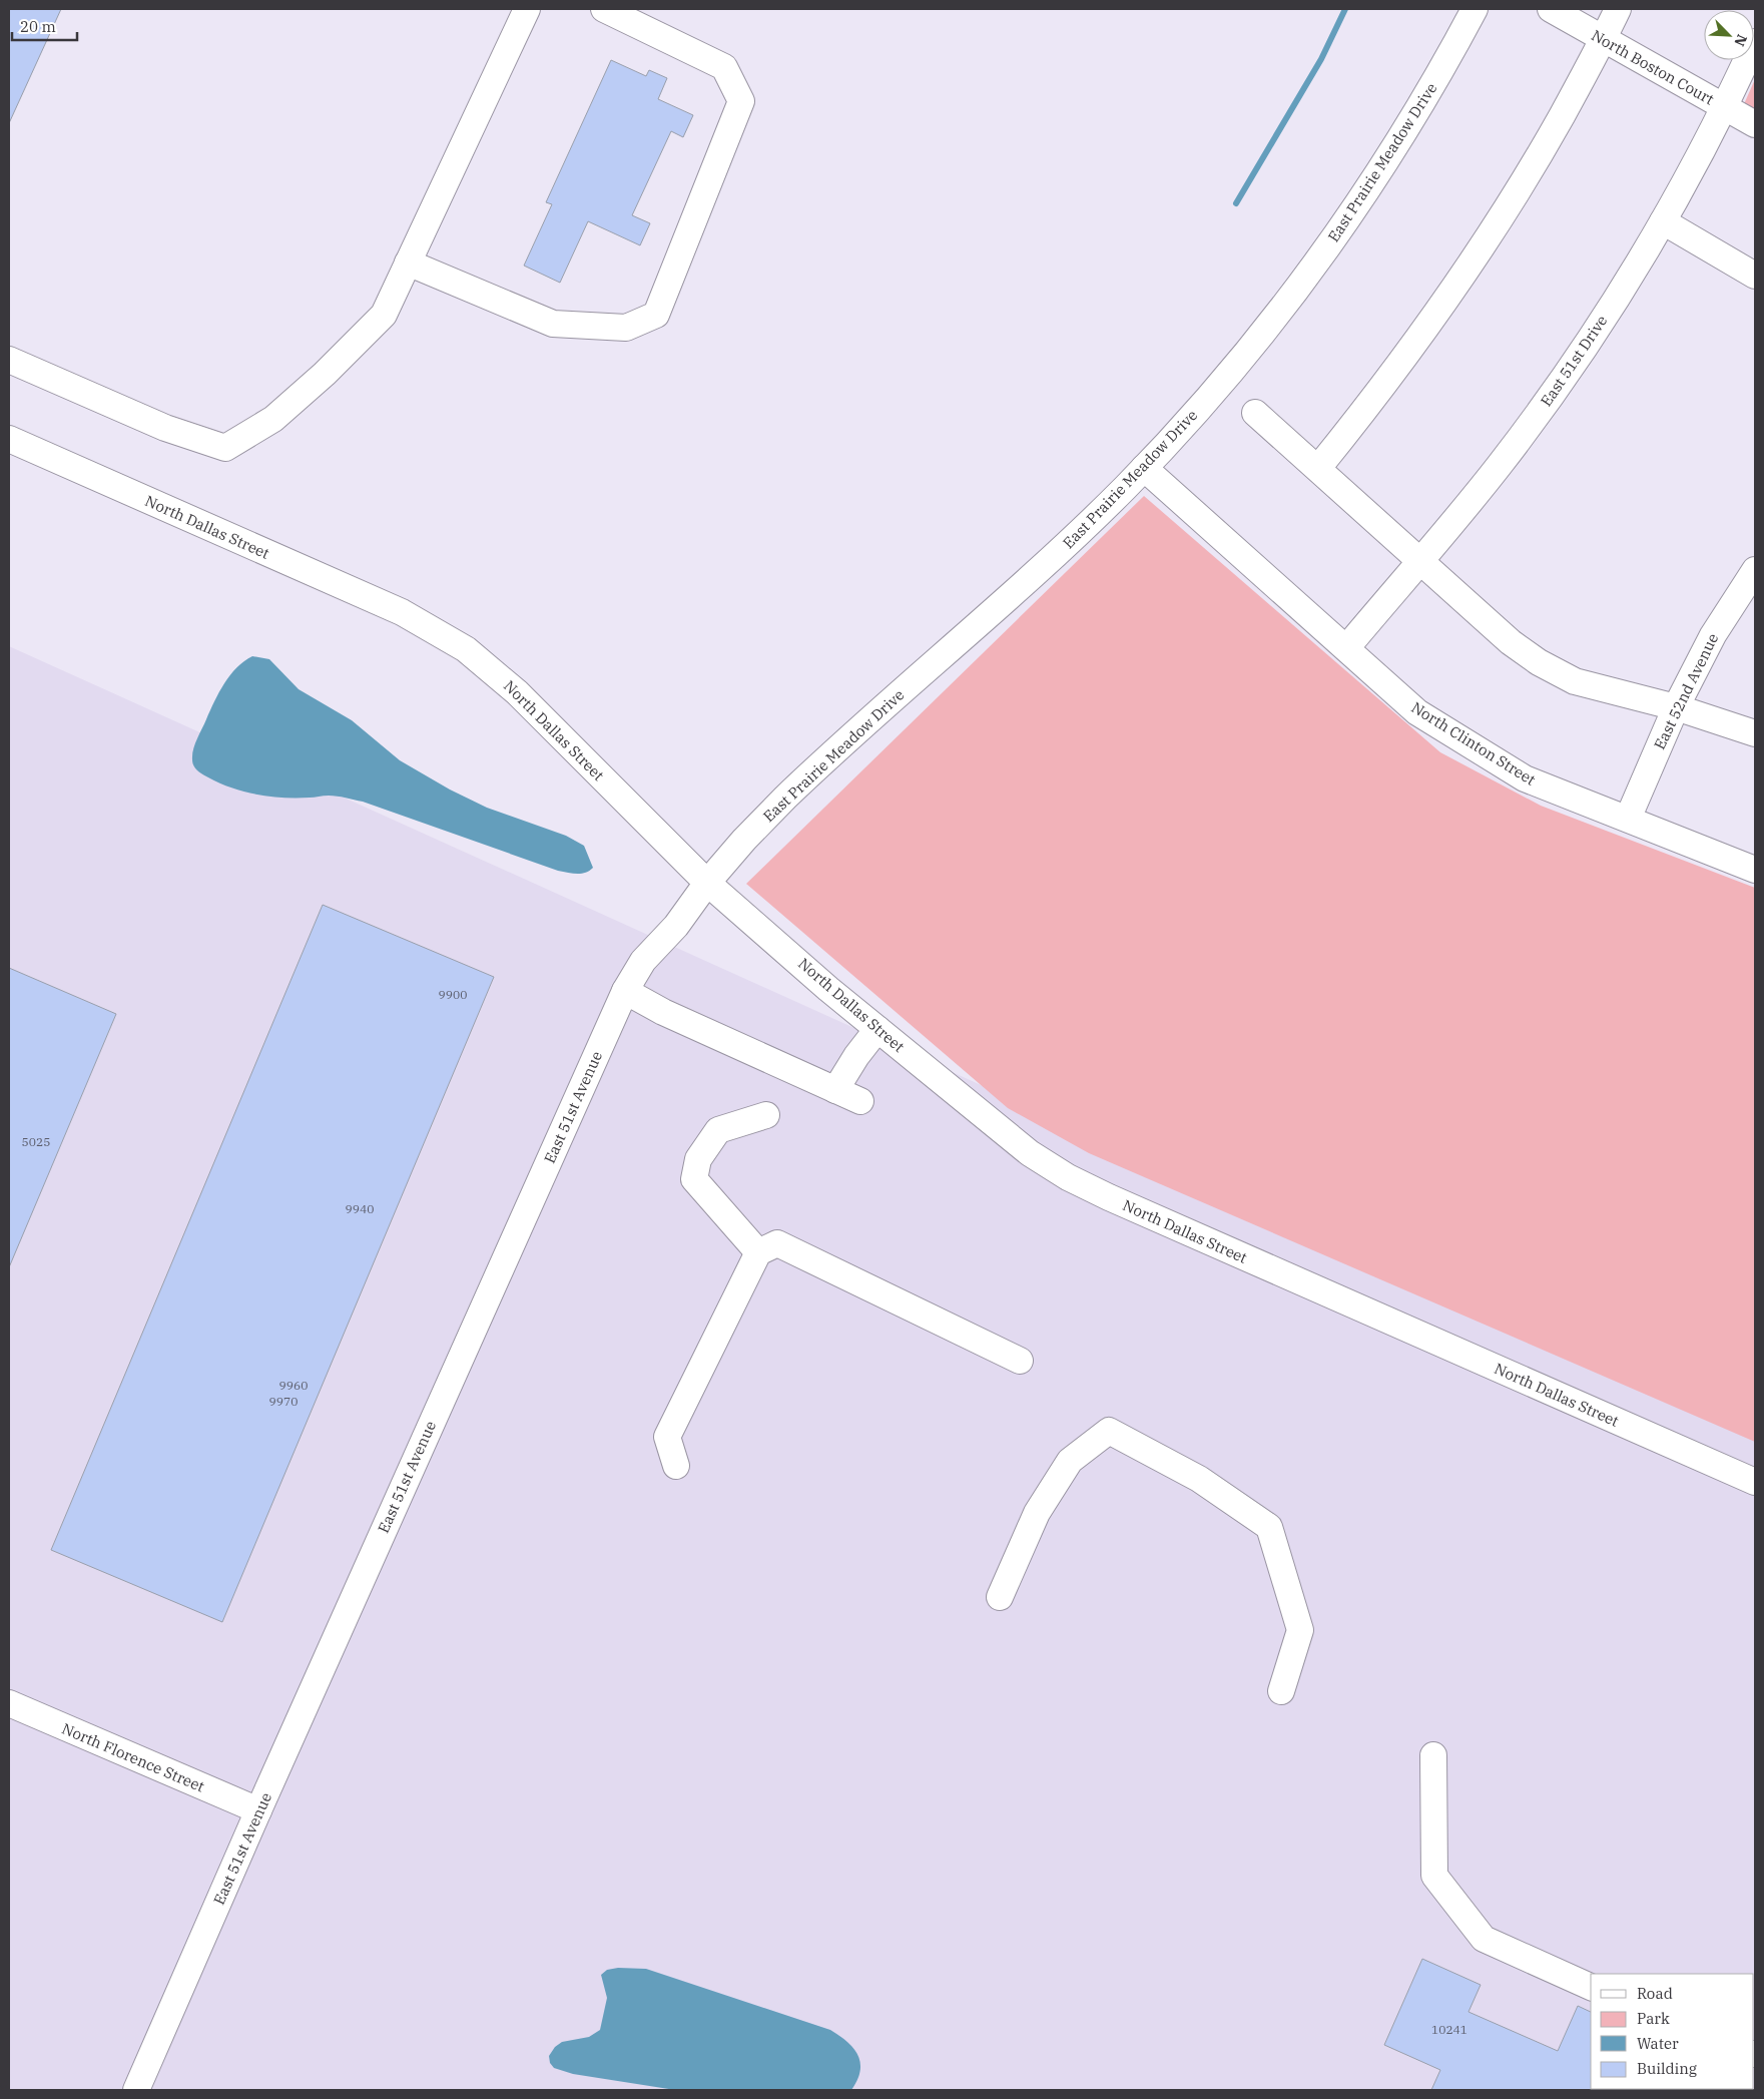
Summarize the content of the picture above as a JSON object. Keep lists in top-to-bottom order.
{
  "streets": {
    "street": [
      "North Boston Court",
      "East Prairie Meadow Drive",
      "East 51st Drive",
      "North Dallas Street",
      "East 52nd Avenue",
      "North Clinton Street",
      "East 51st Avenue",
      "North Florence Street"
    ]
  },
  "crossings": [
    ["North Boston Court", "East 51st Drive"],
    ["East Prairie Meadow Drive", "North Dallas Street"],
    ["East Prairie Meadow Drive", "North Clinton Street"],
    ["East Prairie Meadow Drive", "East 51st Avenue"],
    ["East 51st Drive", "North Clinton Street"],
    ["North Dallas Street", "East 51st Avenue"],
    ["East 52nd Avenue", "North Clinton Street"],
    ["East 51st Avenue", "North Florence Street"]
  ],
  "house_numbers": [
    "9900",
    "5025",
    "9940",
    "9960",
    "9970",
    "10241"
  ],
  "legend": [
    "Road",
    "Park",
    "Water",
    "Building"
  ],
  "scale_bar": "20 m",
  "north": "bottom right"
}
